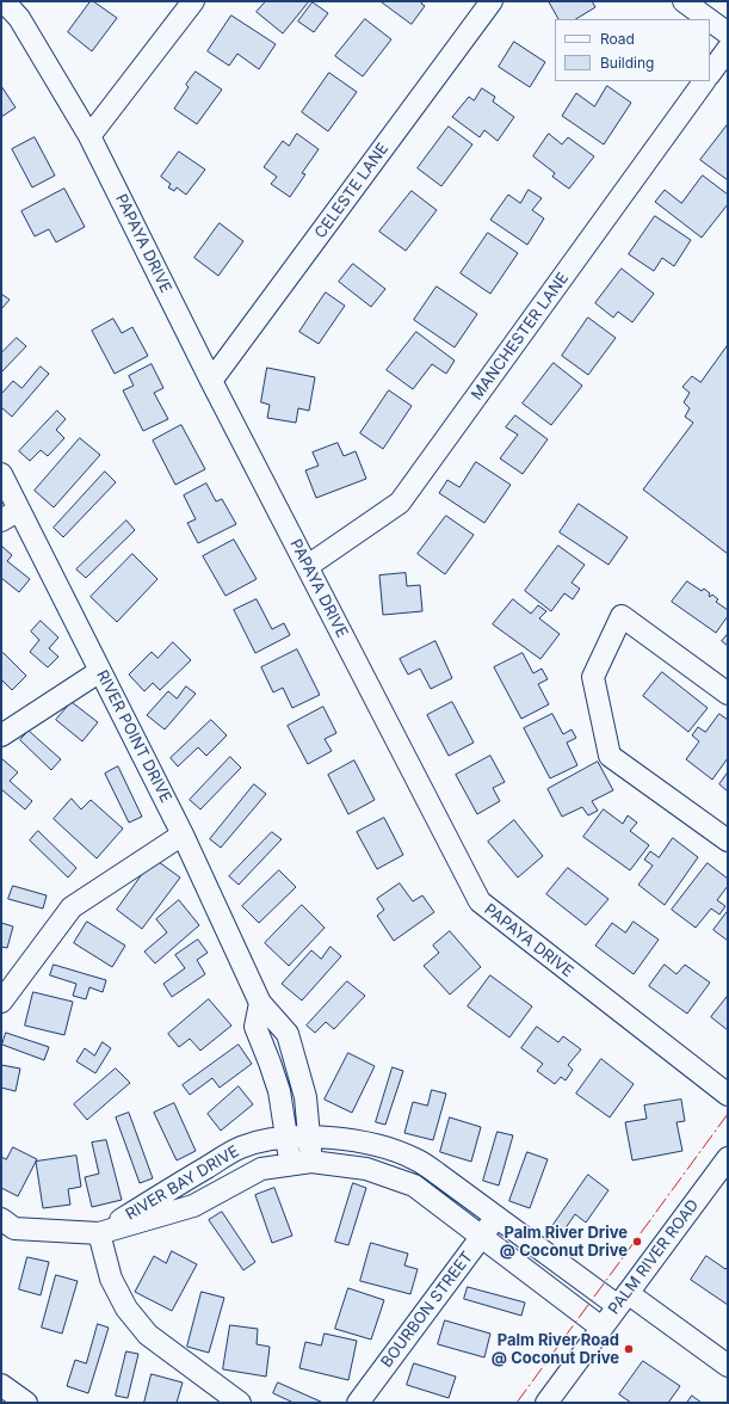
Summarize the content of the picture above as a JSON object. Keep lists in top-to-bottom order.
{
  "streets": {
    "street": [
      "CELESTE LANE",
      "PAPAYA DRIVE",
      "MANCHESTER LANE",
      "RIVER POINT DRIVE",
      "RIVER BAY DRIVE",
      "PALM RIVER ROAD",
      "BOURBON STREET"
    ]
  },
  "crossings": [
    ["CELESTE LANE", "PAPAYA DRIVE"],
    ["PAPAYA DRIVE", "MANCHESTER LANE"],
    ["RIVER POINT DRIVE", "RIVER BAY DRIVE"],
    ["RIVER BAY DRIVE", "PALM RIVER ROAD"],
    ["RIVER BAY DRIVE", "BOURBON STREET"]
  ],
  "places": ["Palm River Drive @ Coconut Drive", "Palm River Road @ Coconut Drive"],
  "legend": ["Road", "Building"]
}
